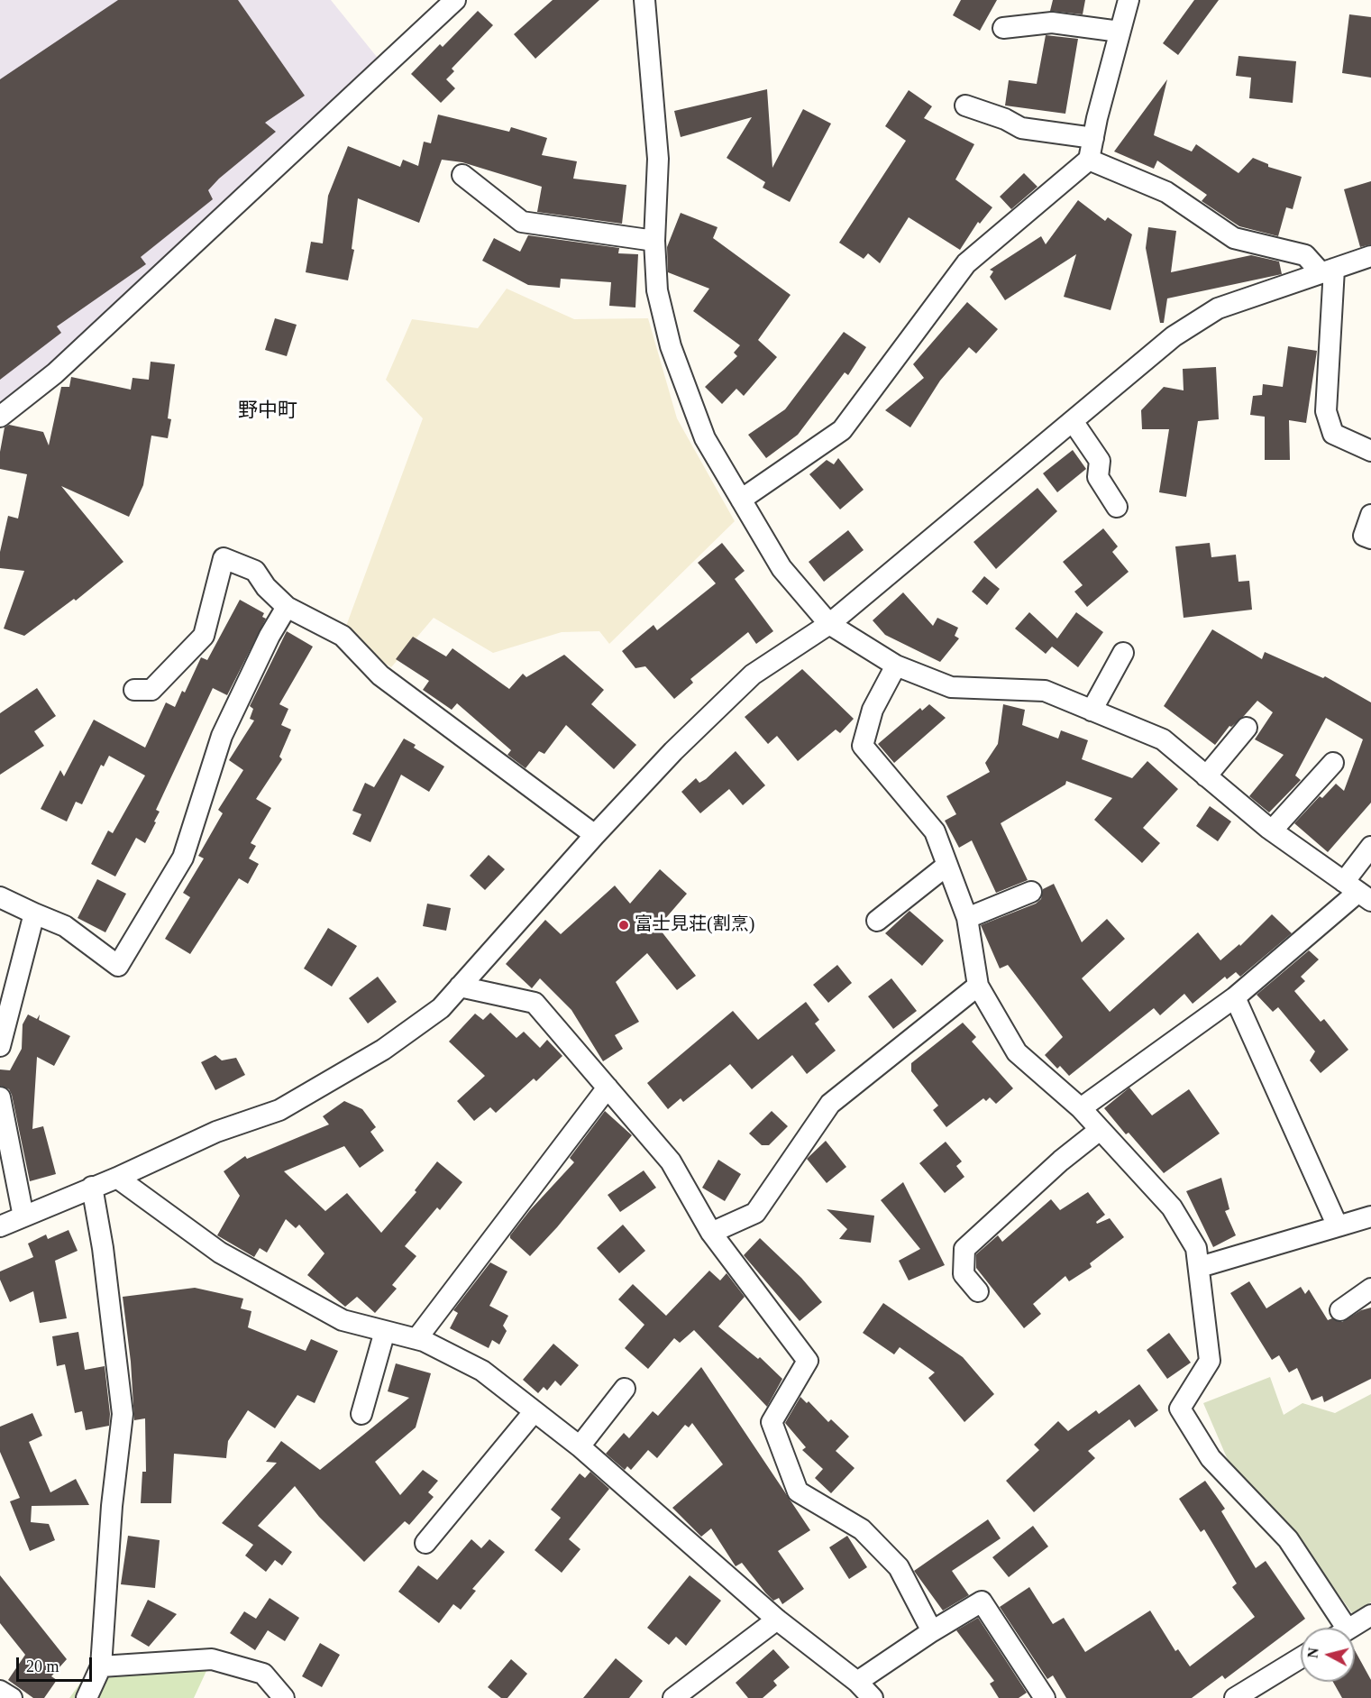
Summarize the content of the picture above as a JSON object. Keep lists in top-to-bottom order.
{
  "districts": ["野中町"],
  "places": ["富士見荘(割烹)"],
  "scale_bar": "20 m",
  "north": "left"
}
